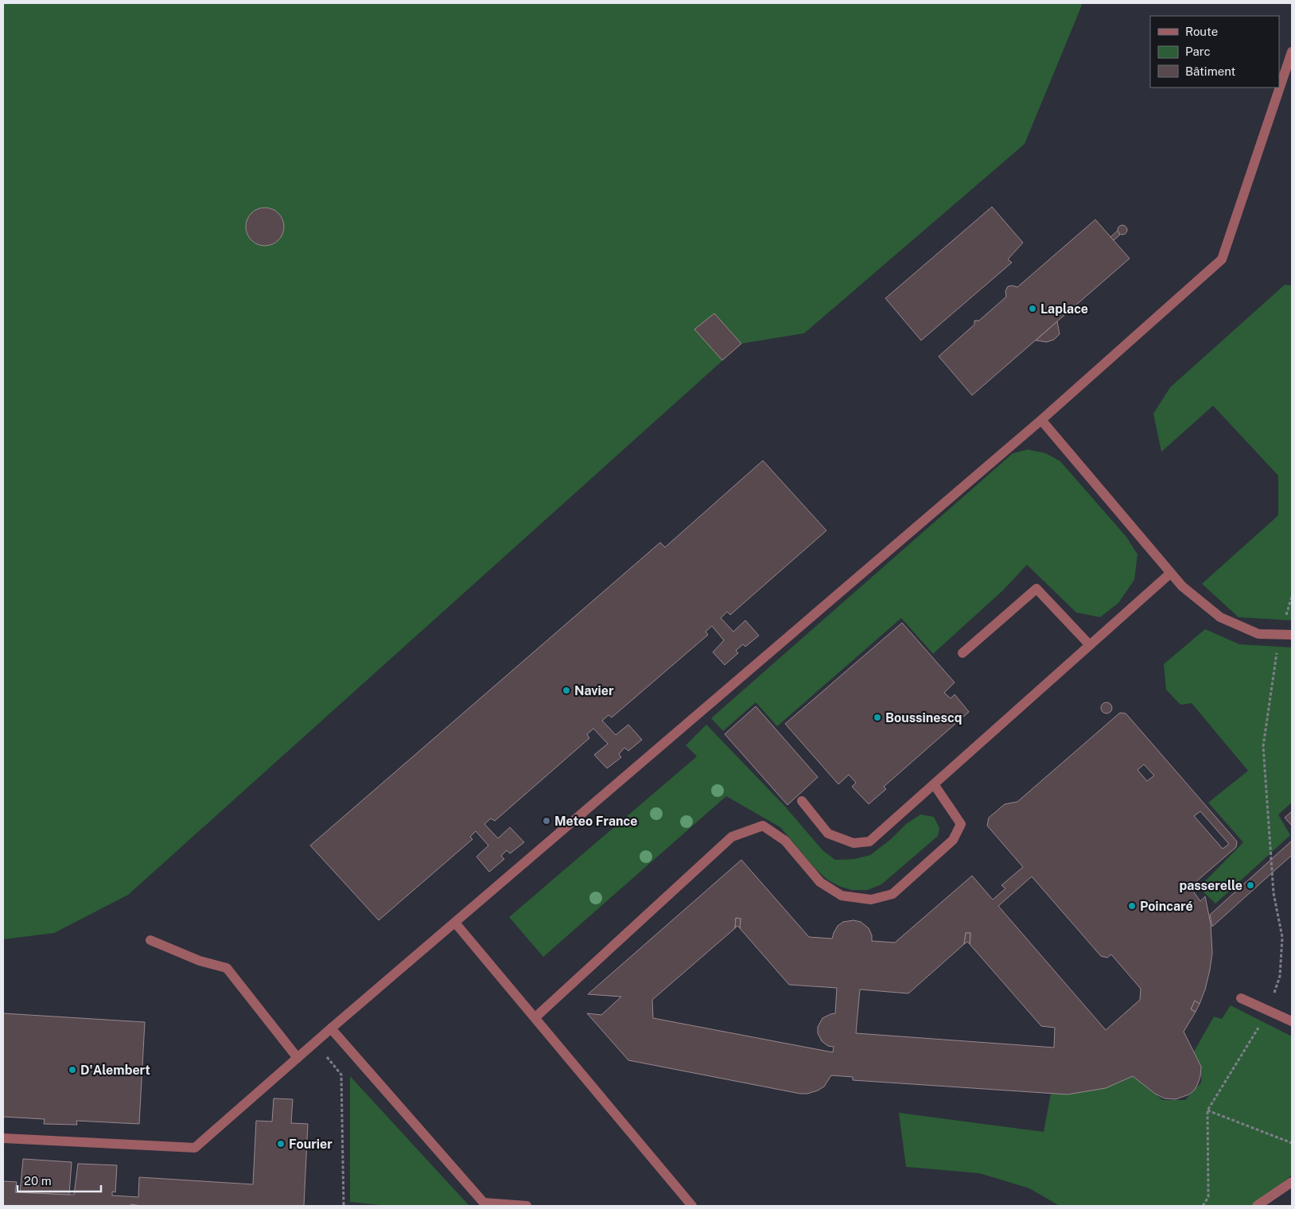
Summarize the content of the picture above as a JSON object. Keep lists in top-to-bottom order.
{
  "places": [
    "Laplace",
    "Navier",
    "Boussinescq",
    "Meteo France",
    "passerelle",
    "Poincaré",
    "D'Alembert",
    "Fourier"
  ],
  "legend": ["Route", "Parc", "Bâtiment"],
  "scale_bar": "20 m"
}
